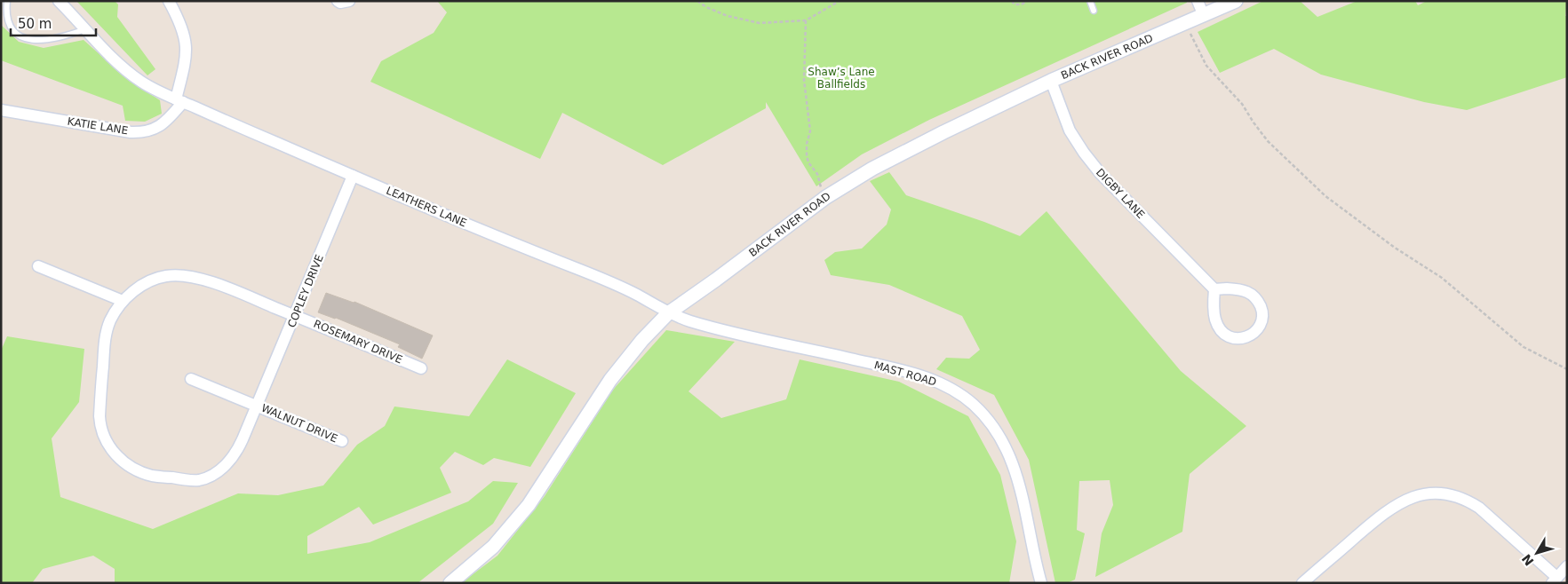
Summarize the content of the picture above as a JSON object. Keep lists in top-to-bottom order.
{
  "streets": {
    "street": [
      "BACK RIVER ROAD",
      "KATIE LANE",
      "DIGBY LANE",
      "LEATHERS LANE",
      "COPLEY DRIVE",
      "ROSEMARY DRIVE",
      "MAST ROAD",
      "WALNUT DRIVE"
    ]
  },
  "crossings": [
    ["BACK RIVER ROAD", "DIGBY LANE"],
    ["BACK RIVER ROAD", "LEATHERS LANE"],
    ["BACK RIVER ROAD", "MAST ROAD"],
    ["KATIE LANE", "LEATHERS LANE"],
    ["LEATHERS LANE", "COPLEY DRIVE"],
    ["LEATHERS LANE", "MAST ROAD"],
    ["COPLEY DRIVE", "ROSEMARY DRIVE"],
    ["COPLEY DRIVE", "WALNUT DRIVE"]
  ],
  "parks": ["Shaw’s Lane Ballfields"],
  "scale_bar": "50 m",
  "north": "bottom left"
}
